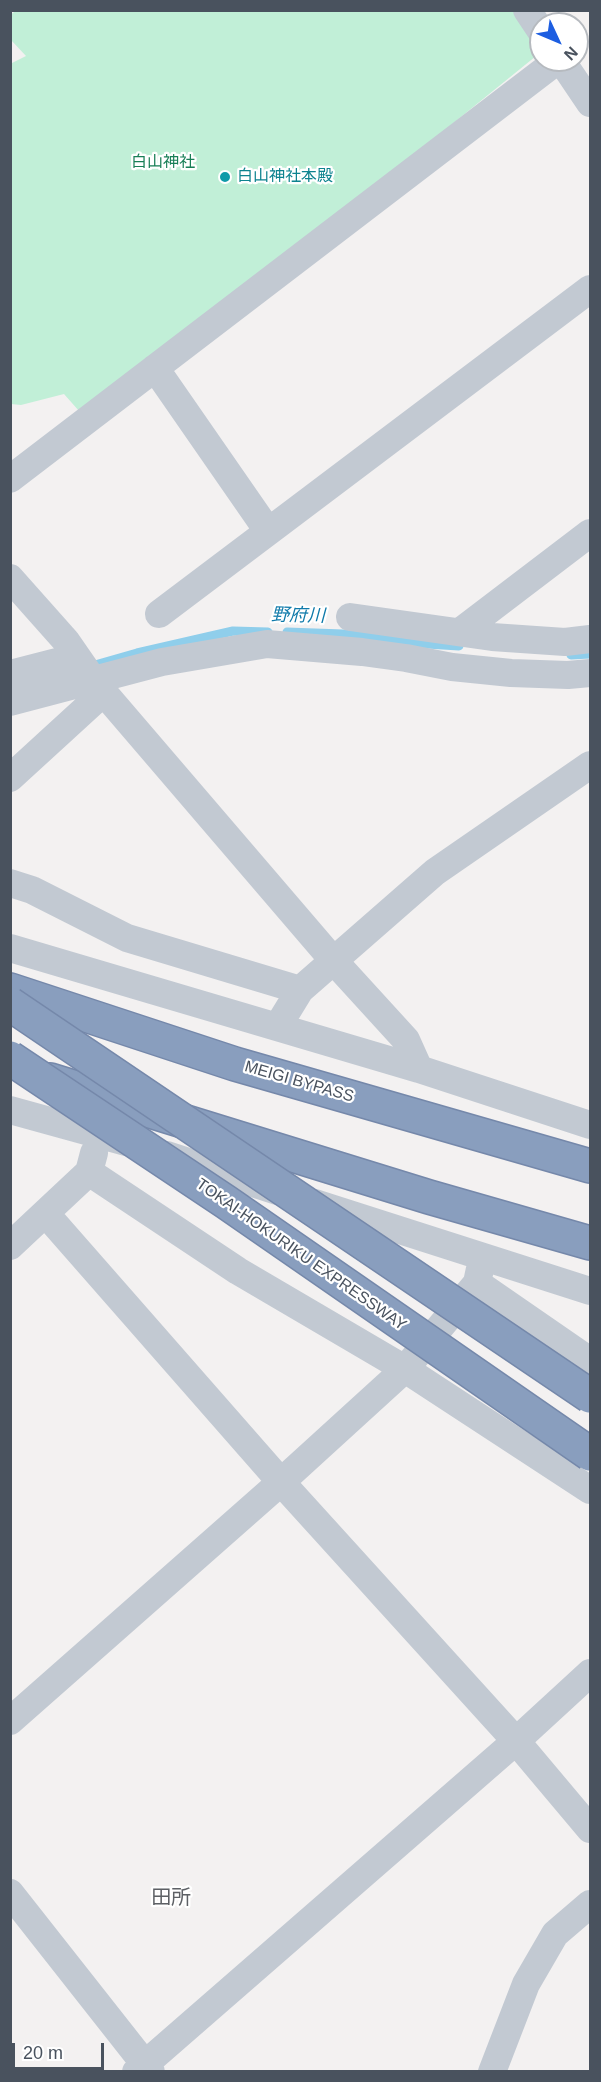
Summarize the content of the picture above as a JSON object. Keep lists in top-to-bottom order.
{
  "streets": {
    "highway": ["MEIGI BYPASS", "TOKAI-HOKURIKU EXPRESSWAY"]
  },
  "districts": ["田所"],
  "water": ["野府川"],
  "parks": ["白山神社"],
  "places": ["白山神社本殿"],
  "scale_bar": "20 m",
  "north": "bottom right"
}
